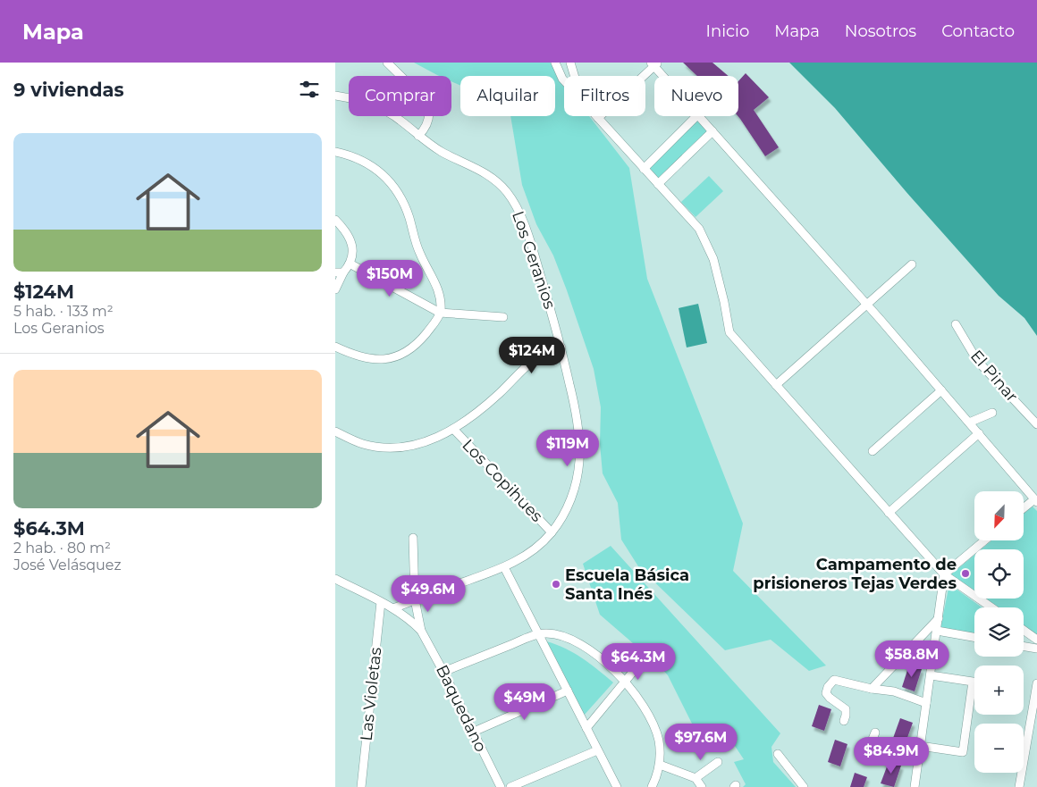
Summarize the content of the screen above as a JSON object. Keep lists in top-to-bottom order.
{
  "streets": {
    "street": [
      "Los Geranios",
      "El Pinar",
      "Los Copihues",
      "Las Violetas",
      "Baquedano"
    ]
  },
  "crossings": [
    ["Los Geranios", "Los Copihues"],
    ["Los Geranios", "Baquedano"],
    ["Las Violetas", "Baquedano"]
  ],
  "places": ["Campamento de prisioneros Tejas Verdes", "Escuela Básica Santa Inés"],
  "north": "bottom left",
  "page": {
    "header": "Mapa",
    "nav": [
      "Inicio",
      "Mapa",
      "Nosotros",
      "Contacto"
    ],
    "heading": "9 viviendas",
    "chip": [
      "Comprar",
      "Alquilar",
      "Filtros",
      "Nuevo"
    ],
    "list": [
      {
        "name": "$124M",
        "note": "5 hab. · 133 m² · Los Geranios"
      },
      {
        "name": "$64.3M",
        "note": "2 hab. · 80 m² · José Velásquez"
      }
    ],
    "price": [
      "$150M",
      "$124M",
      "$119M",
      "$49.6M",
      "$58.8M",
      "$64.3M",
      "$49M",
      "$97.6M",
      "$84.9M"
    ],
    "map_buttons": ["+", "−"]
  }
}
